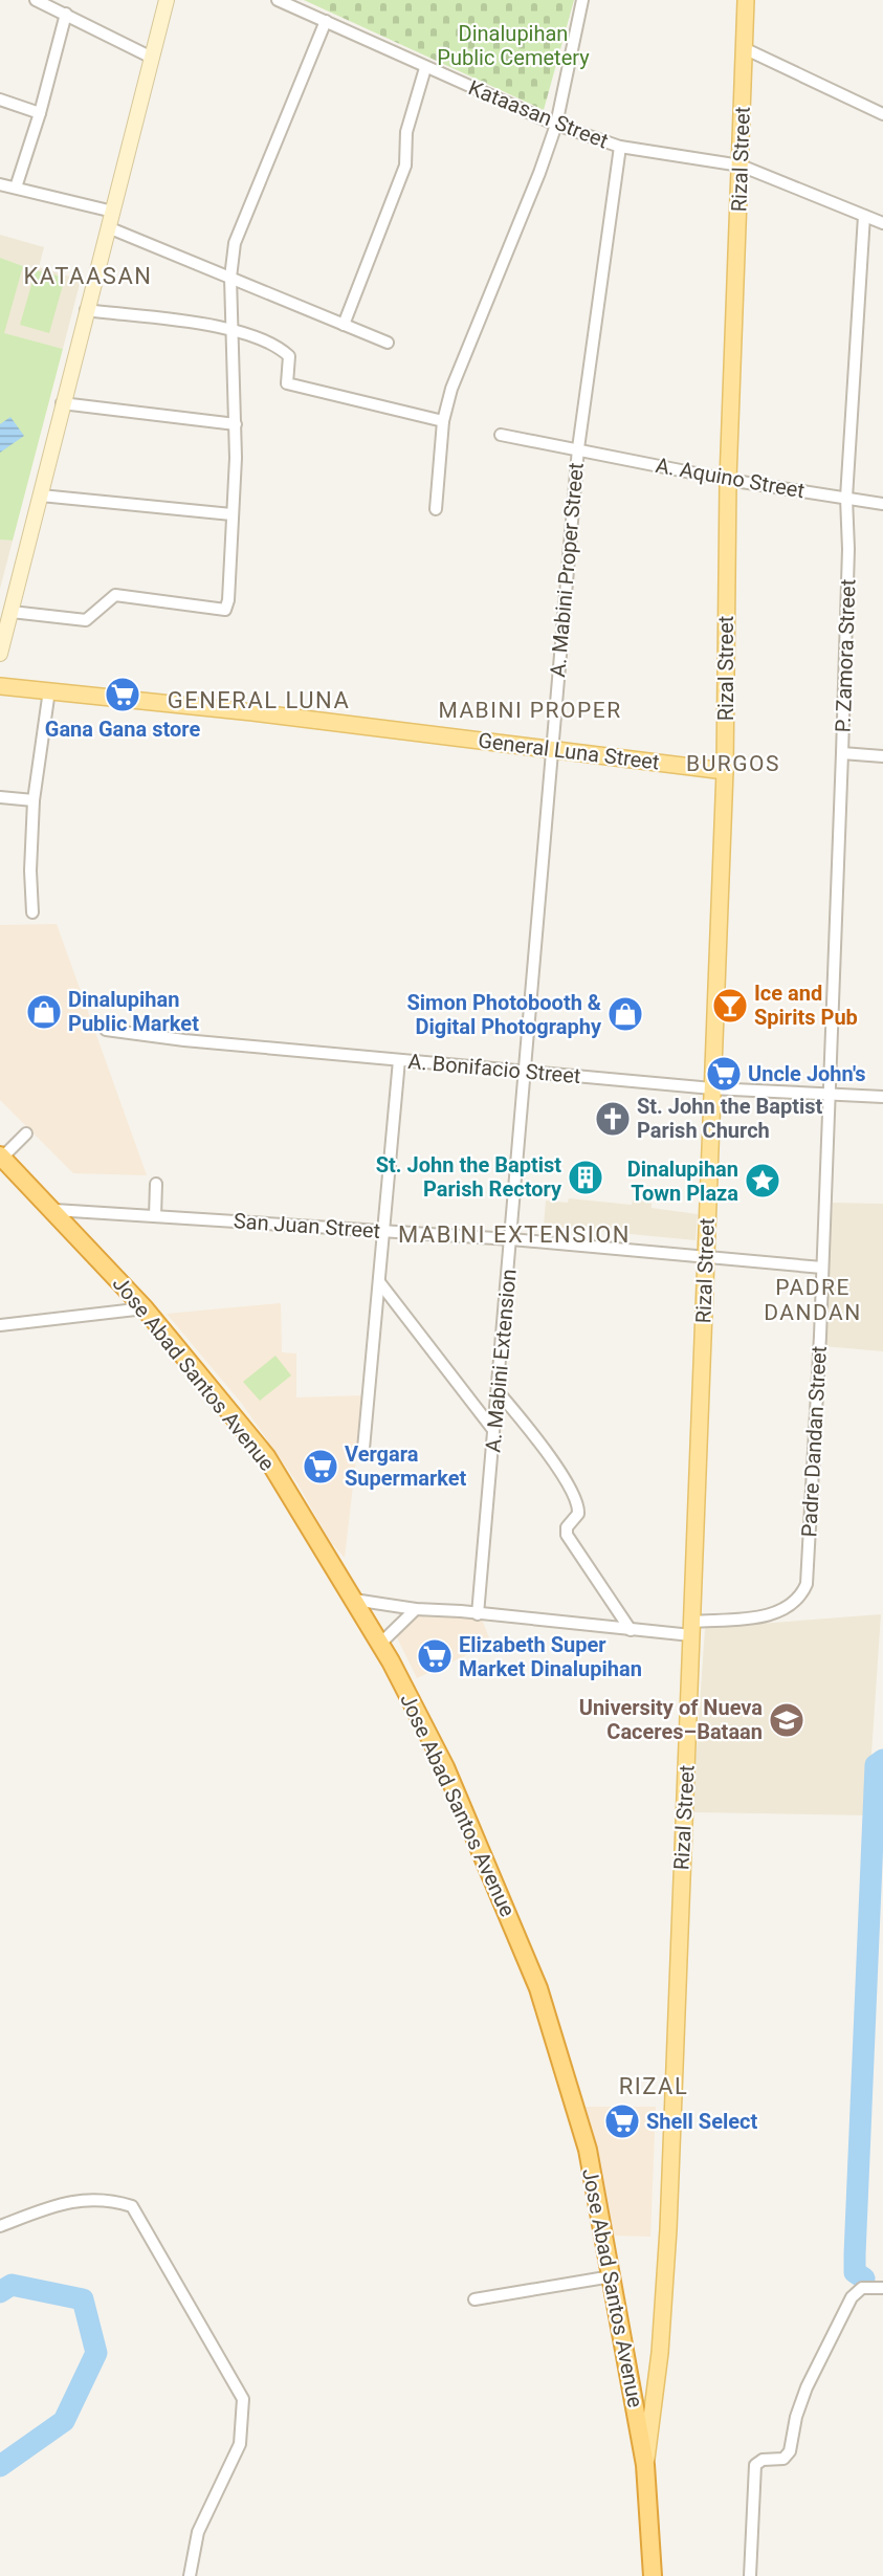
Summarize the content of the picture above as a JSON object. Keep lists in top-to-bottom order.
{
  "streets": {
    "highway": ["Jose Abad Santos Avenue"],
    "main road": ["Rizal Street", "General Luna Street"],
    "street": [
      "Kataasan Street",
      "A. Aquino Street",
      "A. Mabini Proper Street",
      "P. Zamora Street",
      "A. Bonifacio Street",
      "San Juan Street",
      "A. Mabini Extension",
      "Padre Dandan Street"
    ]
  },
  "crossings": [
    ["Kataasan Street", "Rizal Street"],
    ["Kataasan Street", "A. Mabini Proper Street"],
    ["Kataasan Street", "P. Zamora Street"],
    ["Rizal Street", "A. Aquino Street"],
    ["Rizal Street", "General Luna Street"],
    ["Rizal Street", "A. Bonifacio Street"],
    ["Rizal Street", "San Juan Street"],
    ["Rizal Street", "Jose Abad Santos Avenue"],
    ["Rizal Street", "Padre Dandan Street"],
    ["A. Aquino Street", "A. Mabini Proper Street"],
    ["A. Aquino Street", "P. Zamora Street"],
    ["A. Mabini Proper Street", "General Luna Street"],
    ["A. Mabini Proper Street", "A. Bonifacio Street"],
    ["A. Mabini Proper Street", "A. Mabini Extension"],
    ["P. Zamora Street", "A. Bonifacio Street"],
    ["P. Zamora Street", "Padre Dandan Street"],
    ["A. Bonifacio Street", "A. Mabini Extension"],
    ["A. Bonifacio Street", "Padre Dandan Street"],
    ["San Juan Street", "A. Mabini Extension"],
    ["San Juan Street", "Jose Abad Santos Avenue"],
    ["San Juan Street", "Padre Dandan Street"],
    ["A. Mabini Extension", "Padre Dandan Street"],
    ["Jose Abad Santos Avenue", "Padre Dandan Street"]
  ],
  "districts": [
    "KATAASAN",
    "GENERAL LUNA",
    "MABINI PROPER",
    "BURGOS",
    "MABINI EXTENSION",
    "PADRE DANDAN",
    "RIZAL"
  ],
  "parks": ["Dinalupihan Public Cemetery"],
  "places": {
    "supermarket": [
      "Gana Gana store",
      "Uncle John's",
      "Vergara Supermarket",
      "Elizabeth Super Market Dinalupihan",
      "Shell Select"
    ],
    "bar": ["Ice and Spirits Pub"],
    "shop": ["Dinalupihan Public Market", "Simon Photobooth & Digital Photography"],
    "church": ["St. John the Baptist Parish Church"],
    "building": ["St. John the Baptist Parish Rectory"],
    "place": ["Dinalupihan Town Plaza"],
    "school or university": ["University of Nueva Caceres–Bataan"]
  }
}
